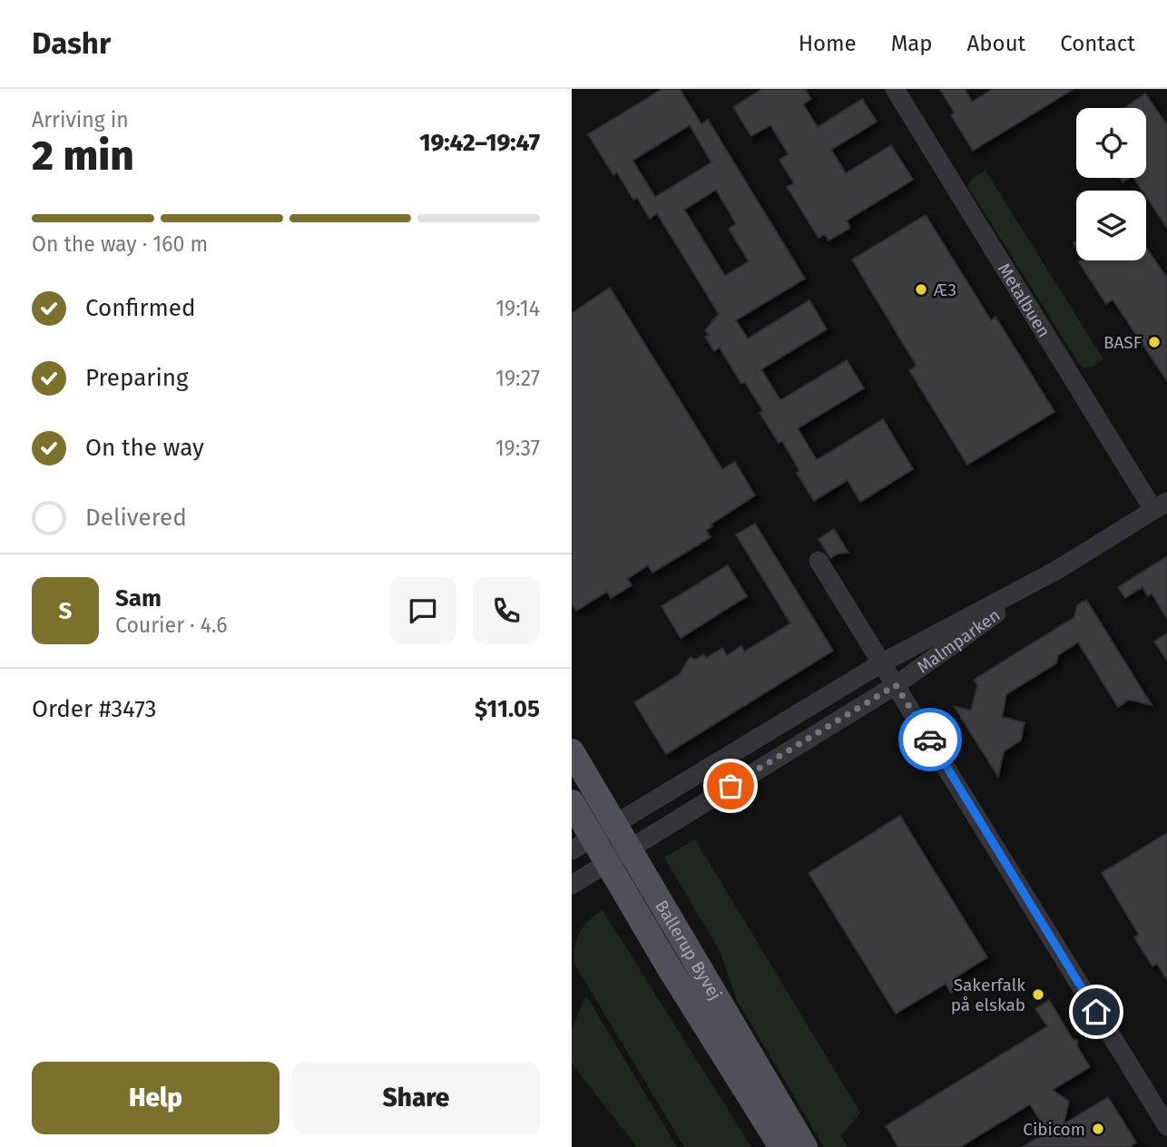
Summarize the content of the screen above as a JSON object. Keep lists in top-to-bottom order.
{
  "streets": {
    "main road": ["Ballerup Byvej"],
    "street": ["Metalbuen", "Malmparken"]
  },
  "crossings": [
    ["Metalbuen", "Malmparken"],
    ["Malmparken", "Ballerup Byvej"]
  ],
  "places": [
    "Æ3",
    "BASF",
    "Sakerfalk på elskab",
    "Cibicom"
  ],
  "page": {
    "header": "Dashr",
    "nav": [
      "Home",
      "Map",
      "About",
      "Contact"
    ],
    "heading": ["2 min", "Arriving in", "19:42–19:47"],
    "panel": [
      "Sam",
      "Courier · 4.6",
      "Order #3473",
      "$11.05"
    ],
    "bar": "On the way · 160 m",
    "list": [
      ["Confirmed", "19:14"],
      ["Preparing", "19:27"],
      ["On the way", "19:37"],
      "Delivered"
    ],
    "round": "S",
    "buttons": ["Help", "Share"]
  }
}
